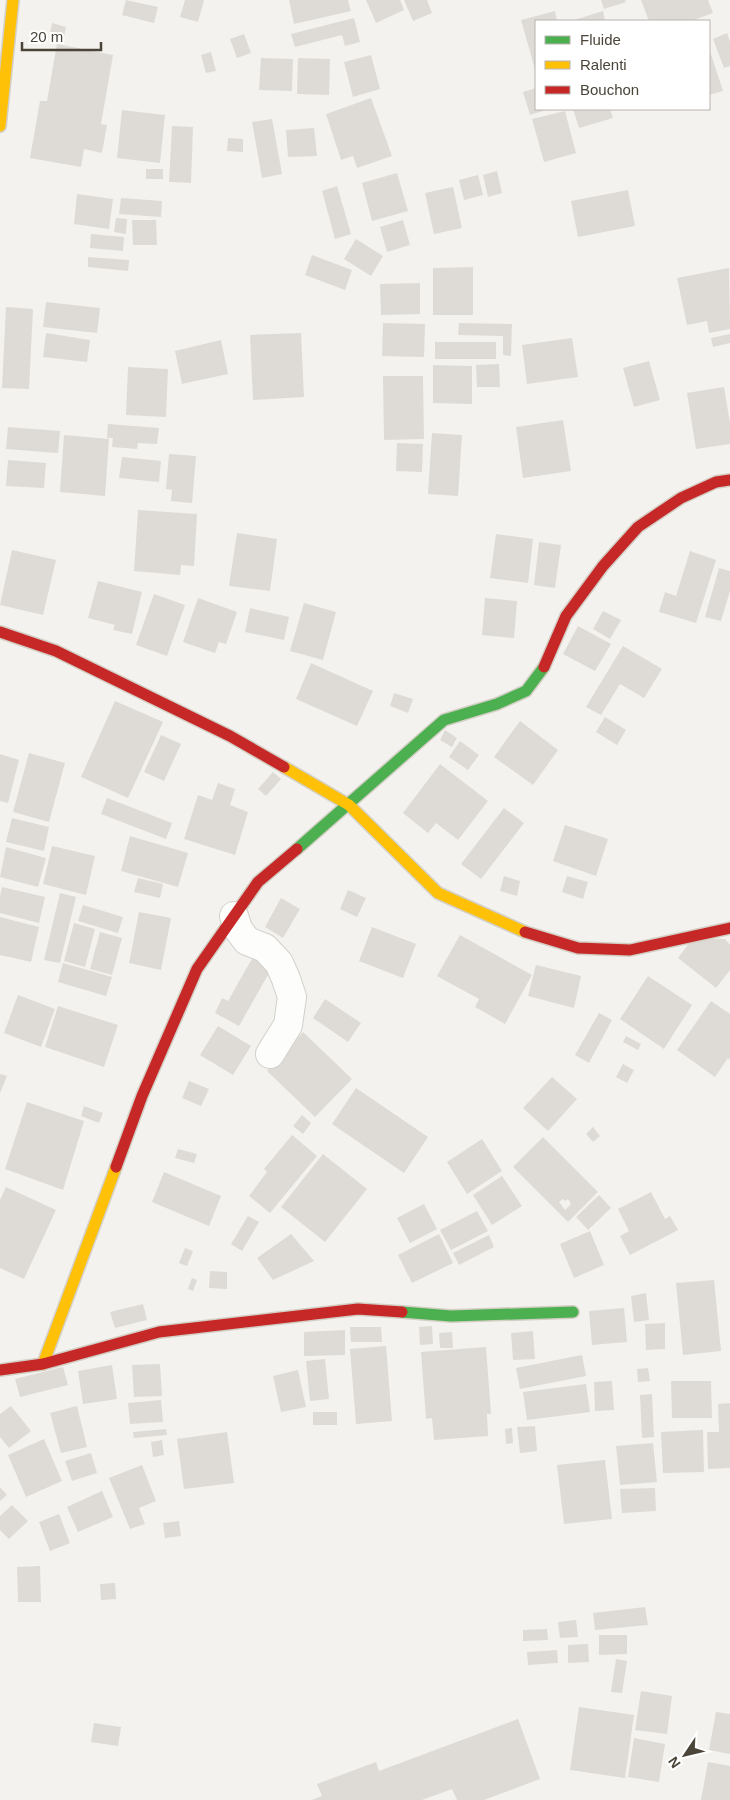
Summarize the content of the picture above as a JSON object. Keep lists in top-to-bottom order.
{
  "legend": ["Fluide", "Ralenti", "Bouchon"],
  "scale_bar": "20 m",
  "north": "bottom left"
}
